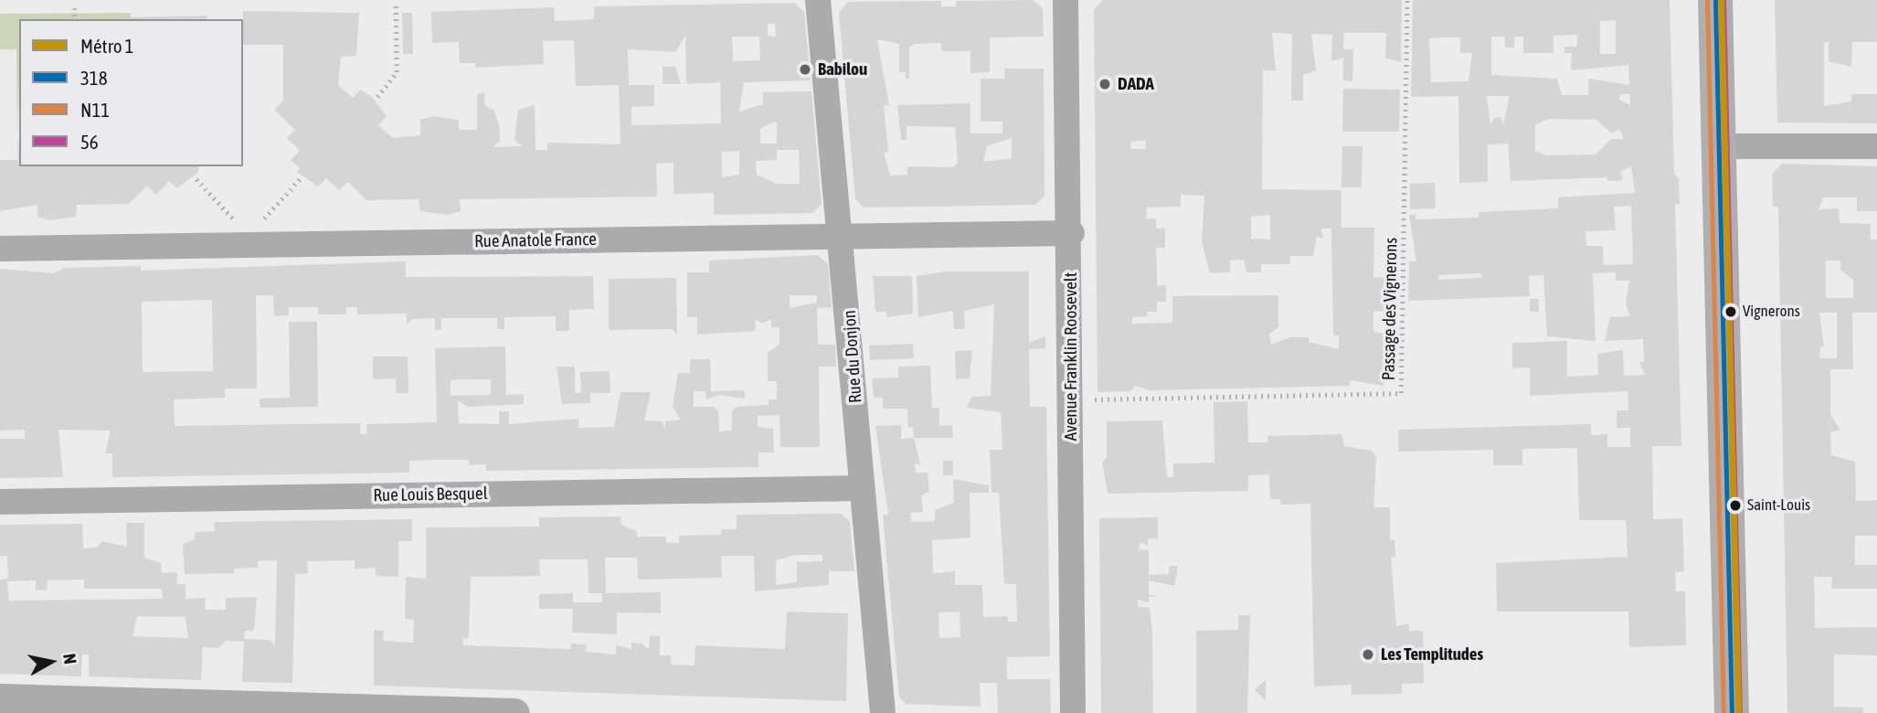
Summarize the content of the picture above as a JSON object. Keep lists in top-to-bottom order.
{
  "streets": {
    "street": [
      "Rue Anatole France",
      "Rue du Donjon",
      "Avenue Franklin Roosevelt",
      "Rue Louis Besquel"
    ],
    "path": ["Passage des Vignerons"]
  },
  "crossings": [
    ["Rue Anatole France", "Rue du Donjon"],
    ["Rue Anatole France", "Avenue Franklin Roosevelt"],
    ["Rue du Donjon", "Rue Louis Besquel"]
  ],
  "places": [
    "Babilou",
    "DADA",
    "Vignerons",
    "Saint-Louis",
    "Les Templitudes"
  ],
  "lines": [
    "metro line 1",
    "transit line 318",
    "transit line N11",
    "transit line 56"
  ],
  "legend": [
    "Métro 1",
    "318",
    "N11",
    "56"
  ],
  "north": "right"
}
